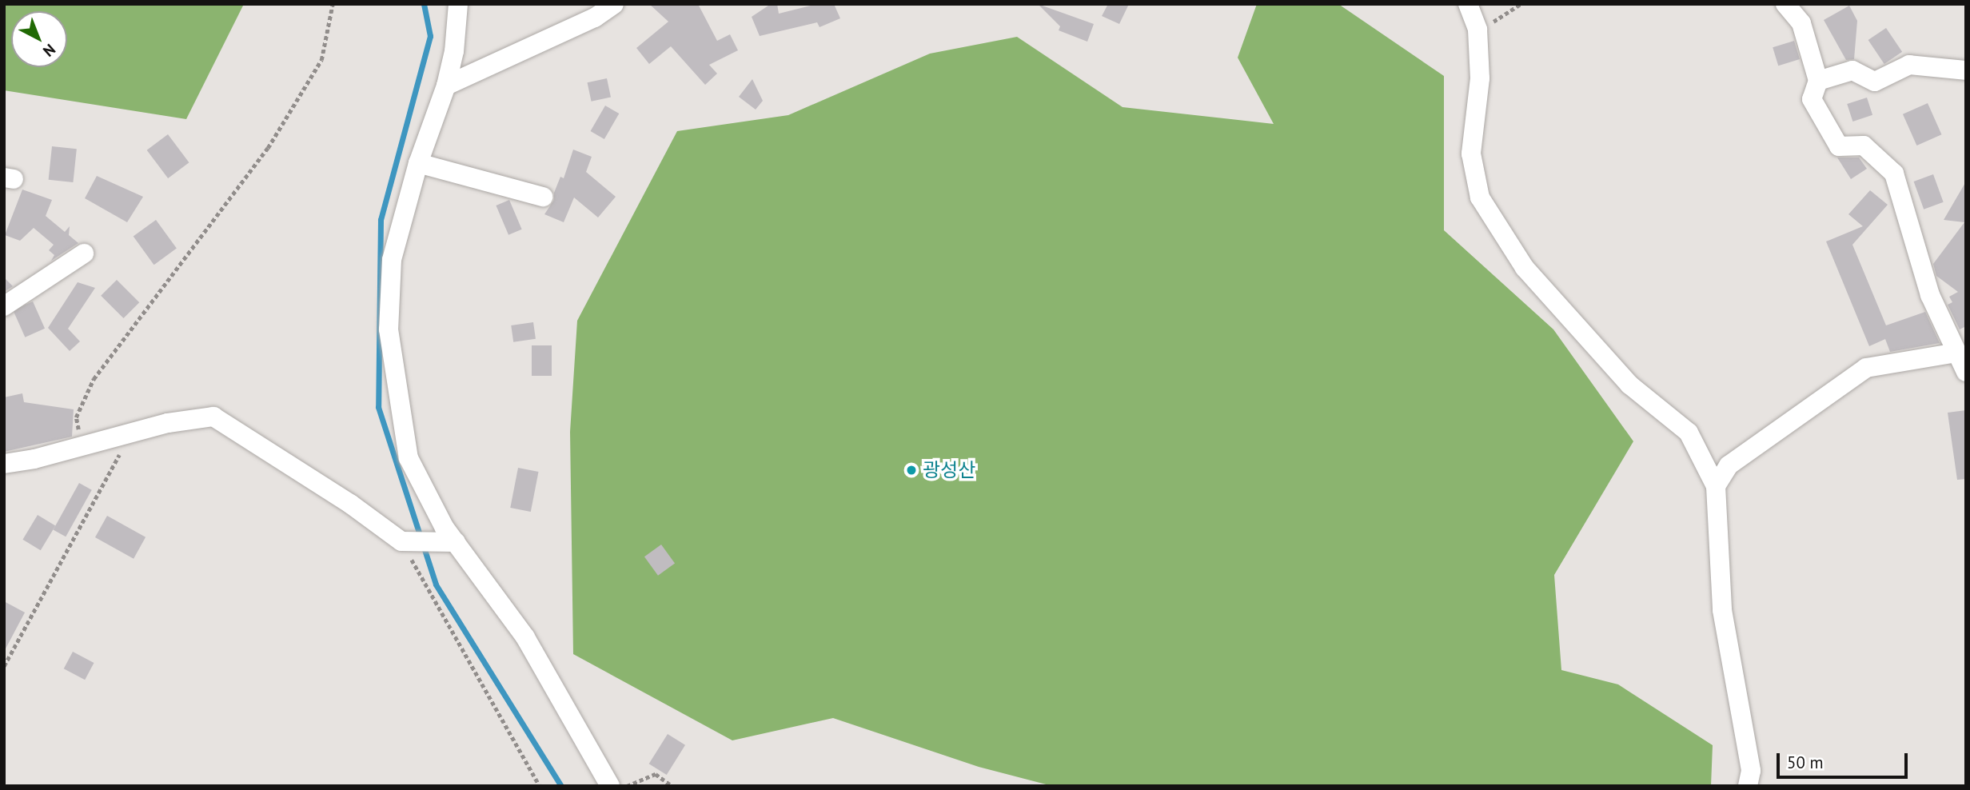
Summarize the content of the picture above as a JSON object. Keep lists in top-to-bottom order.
{
  "places": ["광성산"],
  "scale_bar": "50 m",
  "north": "bottom right"
}
